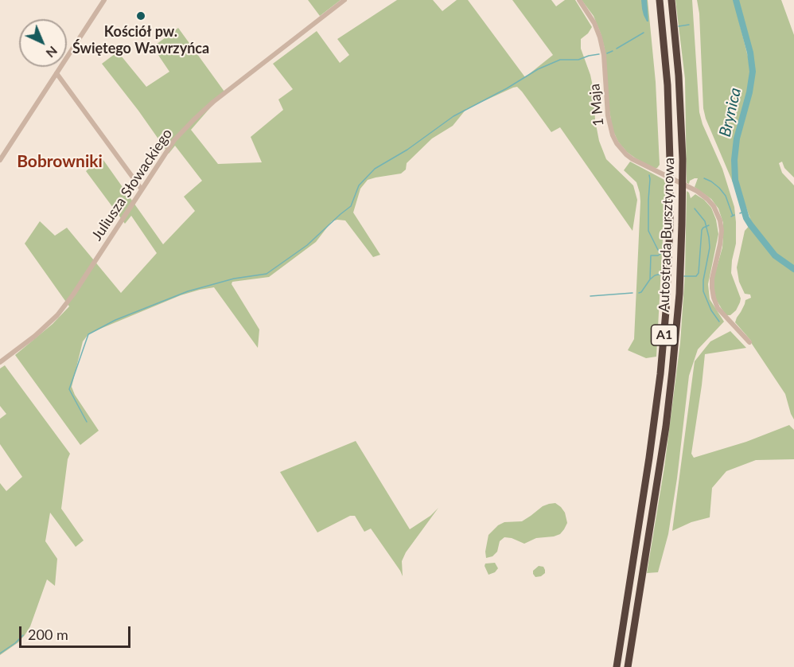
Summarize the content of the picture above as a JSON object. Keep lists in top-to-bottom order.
{
  "streets": {
    "highway": ["Autostrada Bursztynowa", "A1"],
    "street": ["1 Maja", "Juliusza Słowackiego"]
  },
  "districts": ["Bobrowniki"],
  "water": ["Brynica"],
  "places": ["Kościół pw. Świętego Wawrzyńca"],
  "scale_bar": "200 m",
  "north": "bottom right"
}
